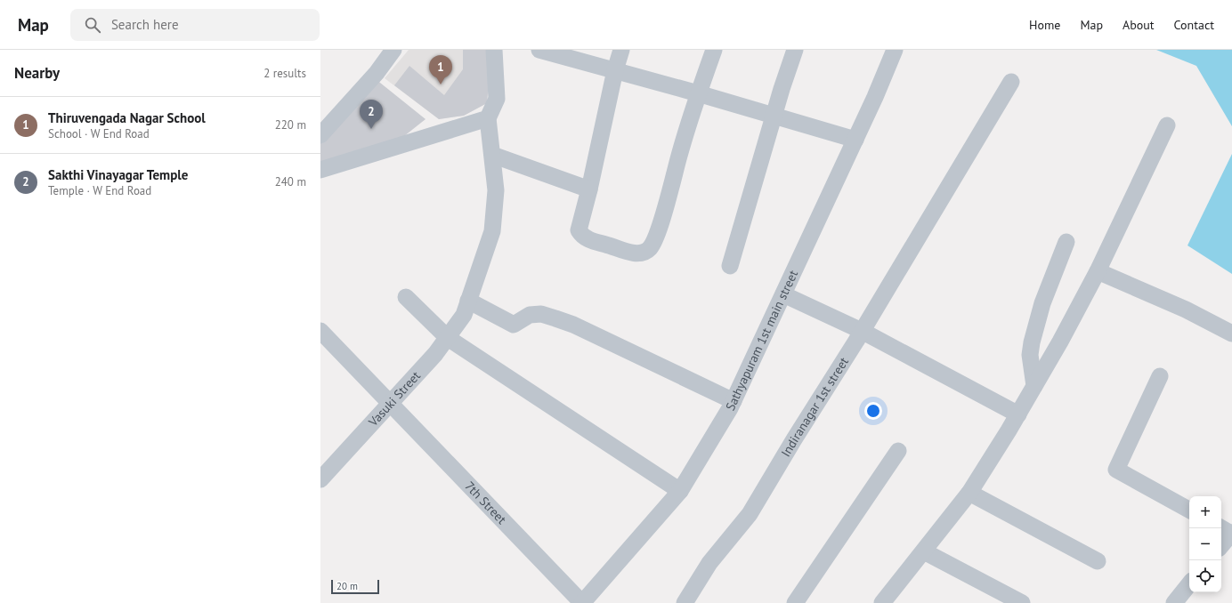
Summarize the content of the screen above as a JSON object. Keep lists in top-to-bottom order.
{
  "streets": {
    "street": [
      "Sathyapuram 1st main street",
      "Vasuki Street",
      "Indiranagar 1st street",
      "7th Street"
    ]
  },
  "crossings": [
    ["Sathyapuram 1st main street", "7th Street"],
    ["Vasuki Street", "7th Street"]
  ],
  "scale_bar": "20 m",
  "page": {
    "header": "Map",
    "search": "Search here",
    "nav": [
      "Home",
      "Map",
      "About",
      "Contact"
    ],
    "heading": ["Nearby", "2 results"],
    "pins": ["1", "2"],
    "list": [
      {
        "mark": "1",
        "name": "Thiruvengada Nagar School",
        "note": "School · W End Road",
        "value": "220 m"
      },
      {
        "mark": "2",
        "name": "Sakthi Vinayagar Temple",
        "note": "Temple · W End Road",
        "value": "240 m"
      }
    ],
    "map_buttons": ["+", "−"],
    "scale": "20 m"
  }
}
